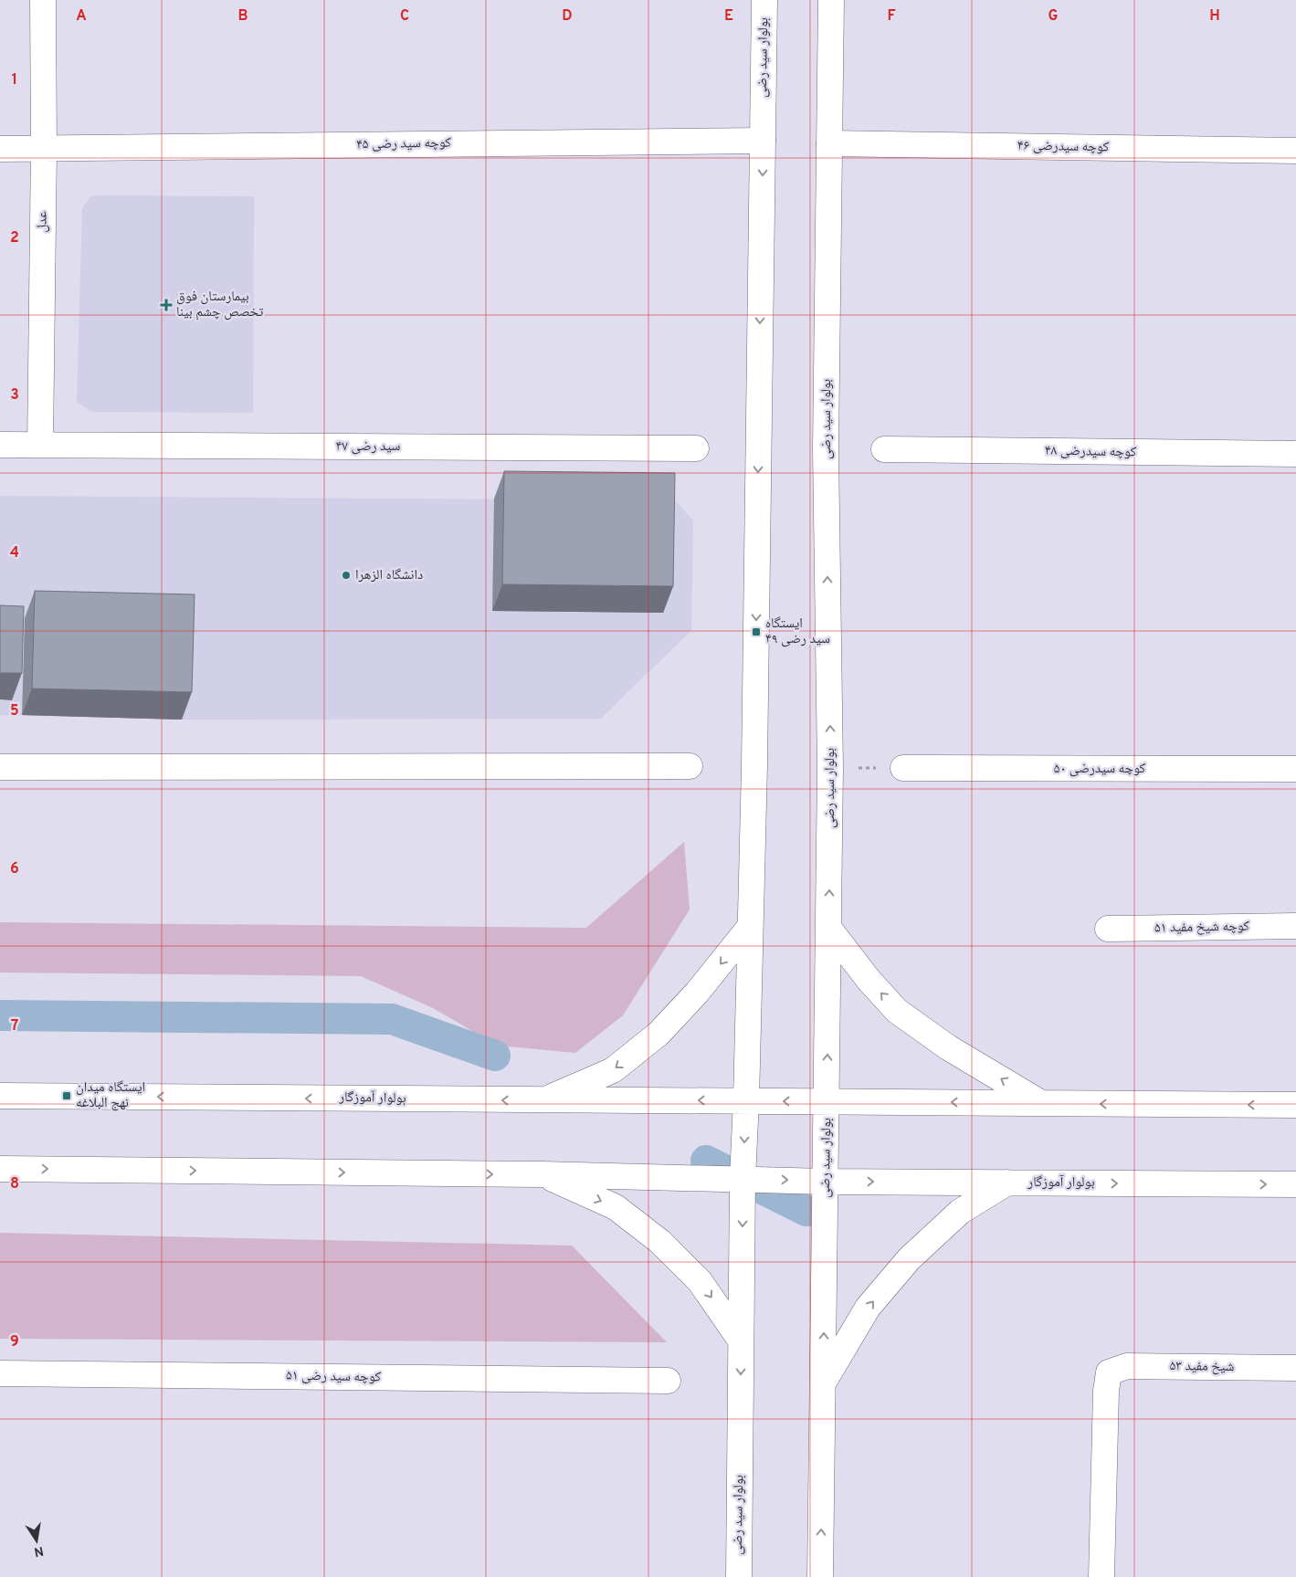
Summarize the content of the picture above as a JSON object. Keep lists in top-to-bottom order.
{
  "streets": {
    "main road": [
      "بولوار سید رضی",
      "کوچه سید رضی ۴۵",
      "کوچه سیدرضی ۴۶",
      "عدل",
      "سید رضی ۴۷",
      "کوچه سیدرضی ۴۸",
      "کوچه سیدرضی ۵۰",
      "کوچه شیخ مفید ۵۱",
      "بولوار آموزگار",
      "شیخ مفید ۵۳",
      "کوچه سید رضی ۵۱"
    ]
  },
  "crossings": [
    ["بولوار سید رضی", "کوچه سید رضی ۴۵"],
    ["بولوار سید رضی", "کوچه سیدرضی ۴۶"],
    ["بولوار سید رضی", "بولوار آموزگار"],
    ["کوچه سید رضی ۴۵", "عدل"],
    ["عدل", "سید رضی ۴۷"]
  ],
  "places": {
    "health": ["بیمارستان فوق تخصص چشم بینا"],
    "other": ["دانشگاه الزهرا"],
    "transit": ["ایستگاه سید رضی ۴۹", "ایستگاه میدان نهج البلاغه"]
  },
  "north": "bottom",
  "grid": {
    "columns": [
      "A",
      "B",
      "C",
      "D",
      "E",
      "F",
      "G",
      "H"
    ],
    "rows": [
      "1",
      "2",
      "3",
      "4",
      "5",
      "6",
      "7",
      "8",
      "9"
    ]
  }
}
